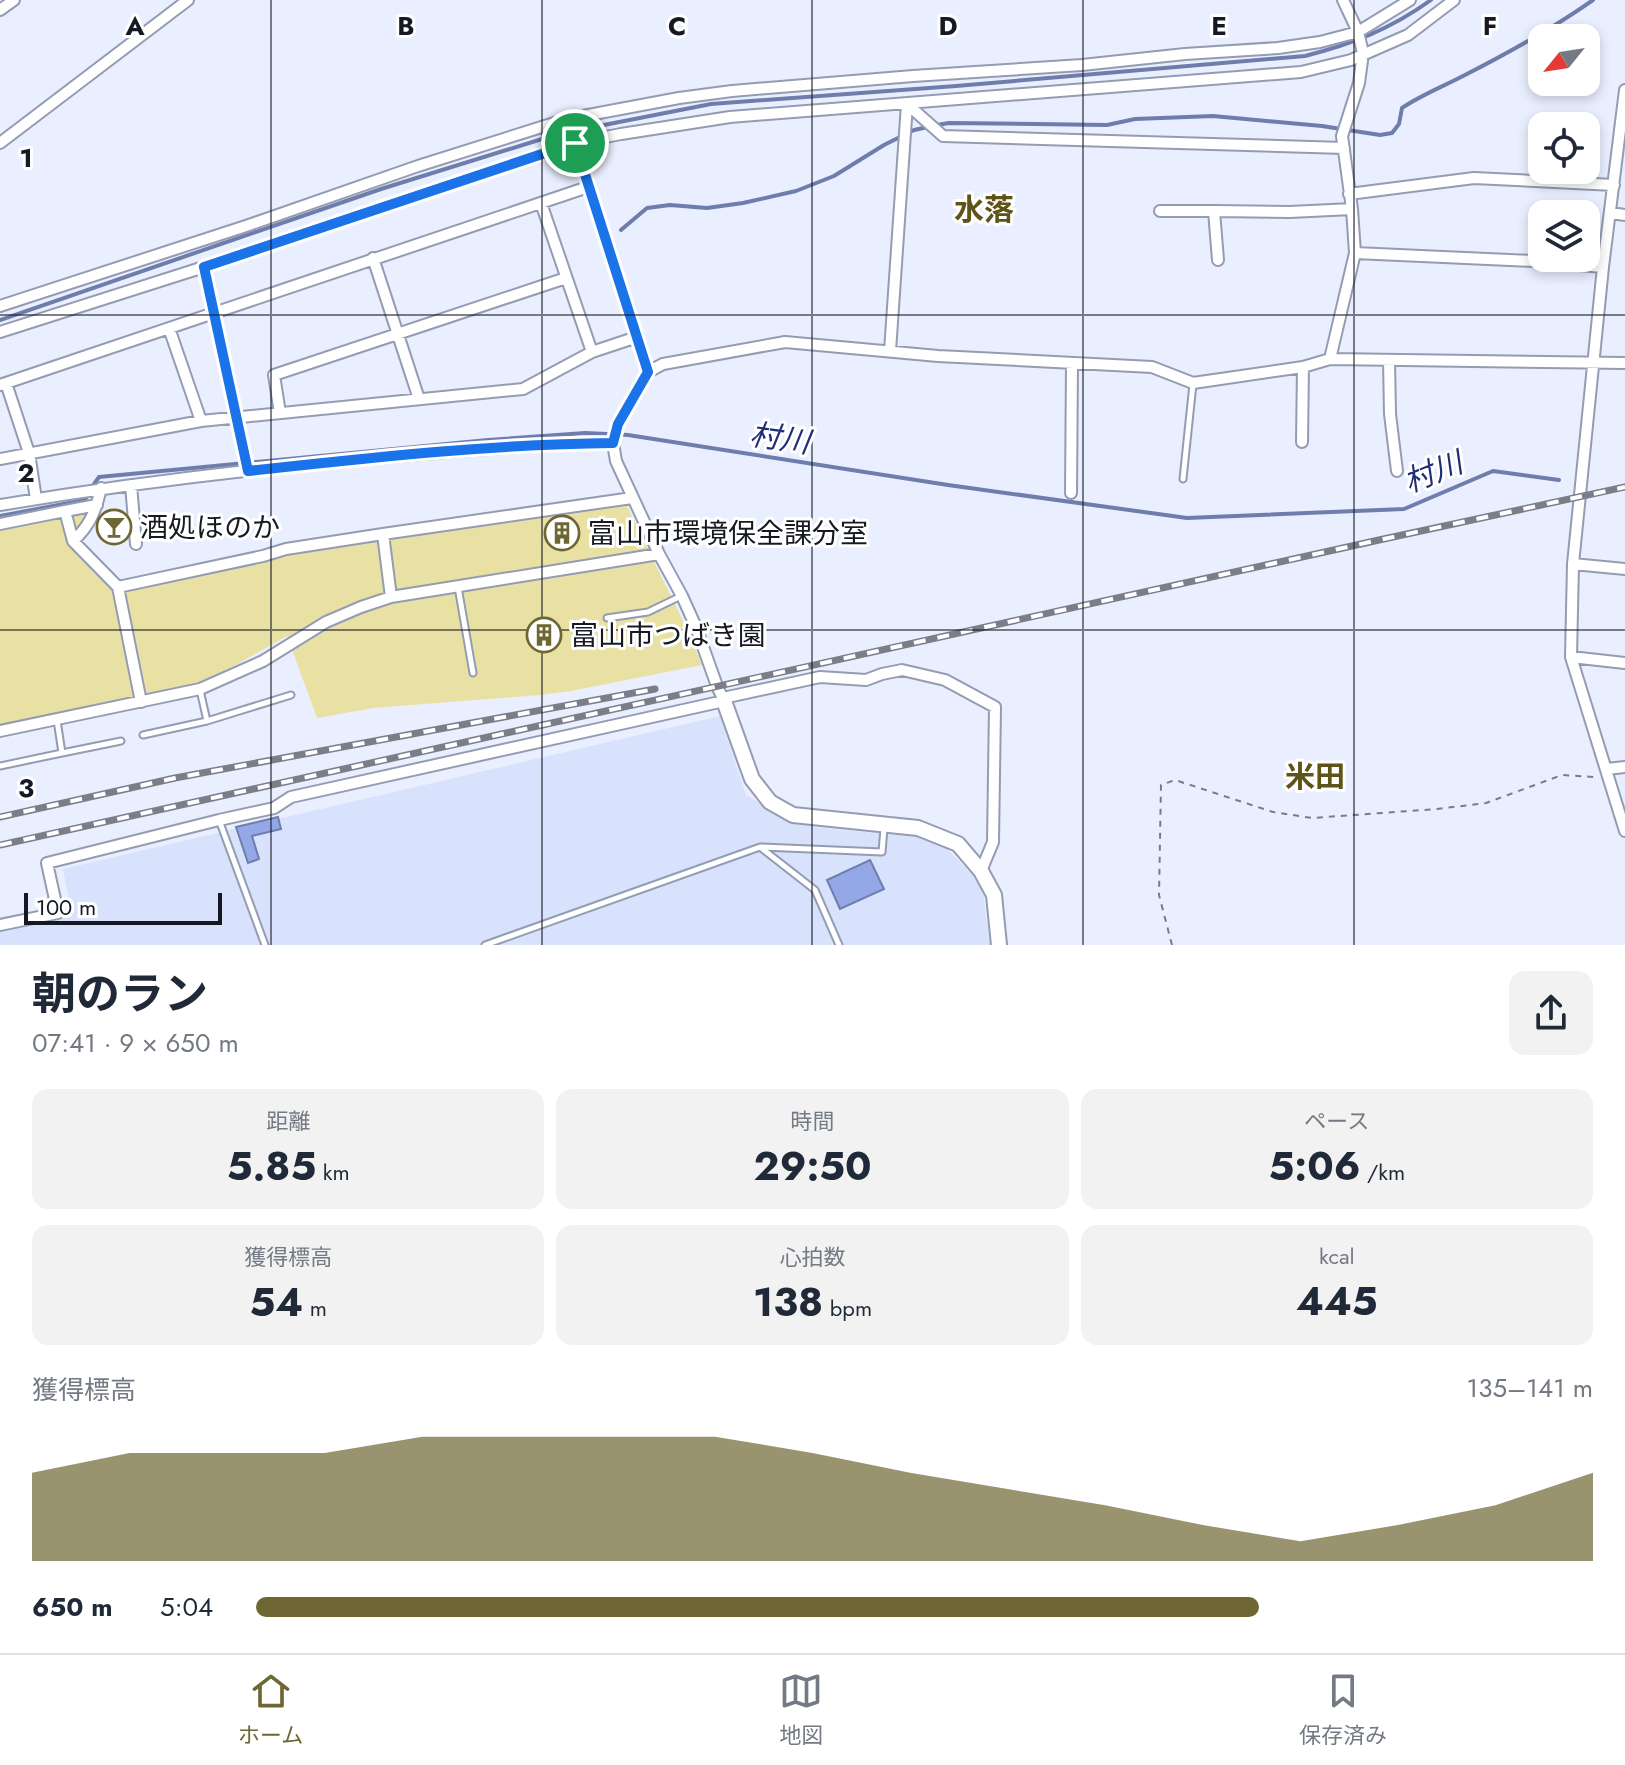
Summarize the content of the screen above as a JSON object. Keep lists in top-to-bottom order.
{
  "districts": ["水落", "米田"],
  "water": ["村川"],
  "places": {
    "bar": ["酒処ほのか"],
    "building": ["富山市環境保全課分室", "富山市つばき園"]
  },
  "scale_bar": "100 m",
  "north": "bottom left",
  "page": {
    "scale": "100 m",
    "heading": ["朝のラン", "07:41 · 9 × 650 m"],
    "stats": [
      ["距離", "5.85 km"],
      ["時間", "29:50"],
      ["ペース", "5:06 /km"],
      ["獲得標高", "54 m"],
      ["心拍数", "138 bpm"],
      ["kcal", "445"]
    ],
    "chart": ["獲得標高", "135–141 m"],
    "list": [
      {
        "name": "650 m",
        "note": "5:04"
      }
    ],
    "tabs": ["ホーム", "地図", "保存済み"]
  },
  "grid": {
    "columns": [
      "A",
      "B",
      "C",
      "D",
      "E",
      "F"
    ],
    "rows": ["1", "2", "3"]
  }
}
